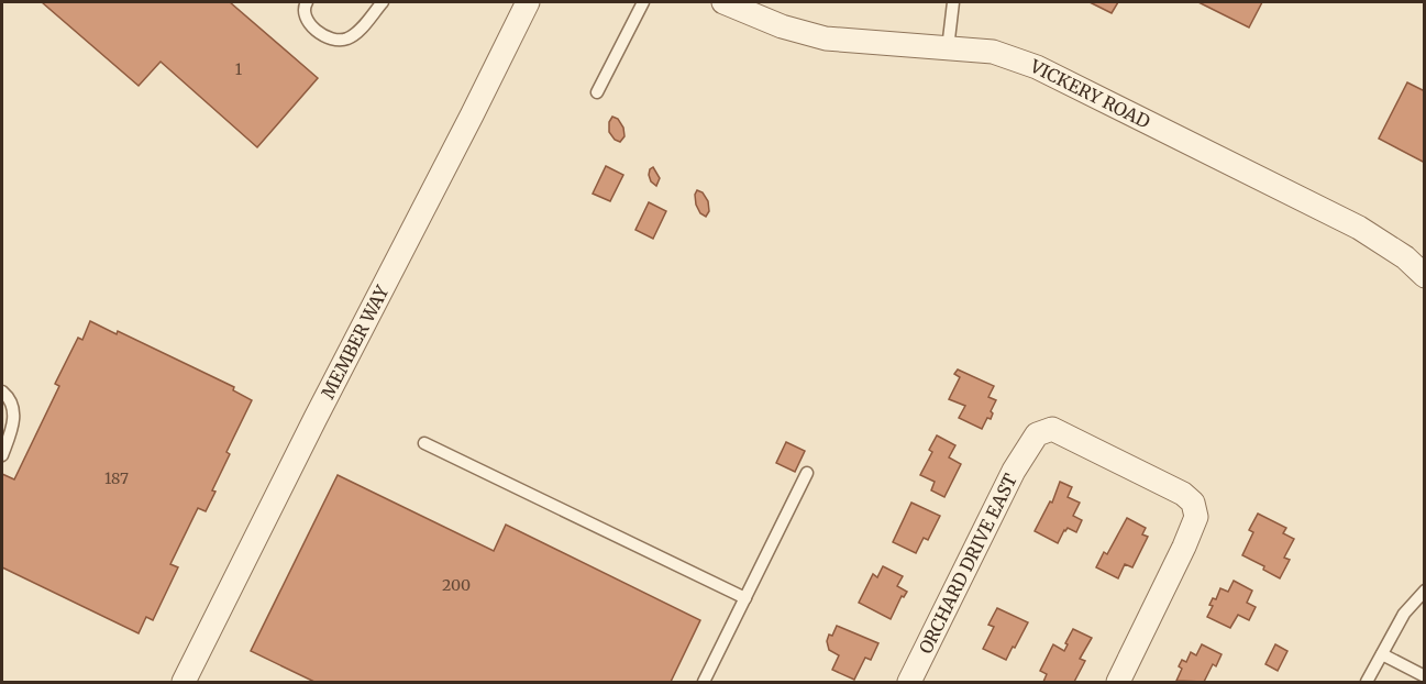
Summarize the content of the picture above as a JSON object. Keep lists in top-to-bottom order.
{
  "streets": {
    "street": ["VICKERY ROAD", "MEMBER WAY", "ORCHARD DRIVE EAST"]
  },
  "house_numbers": ["1", "187", "200"]
}
